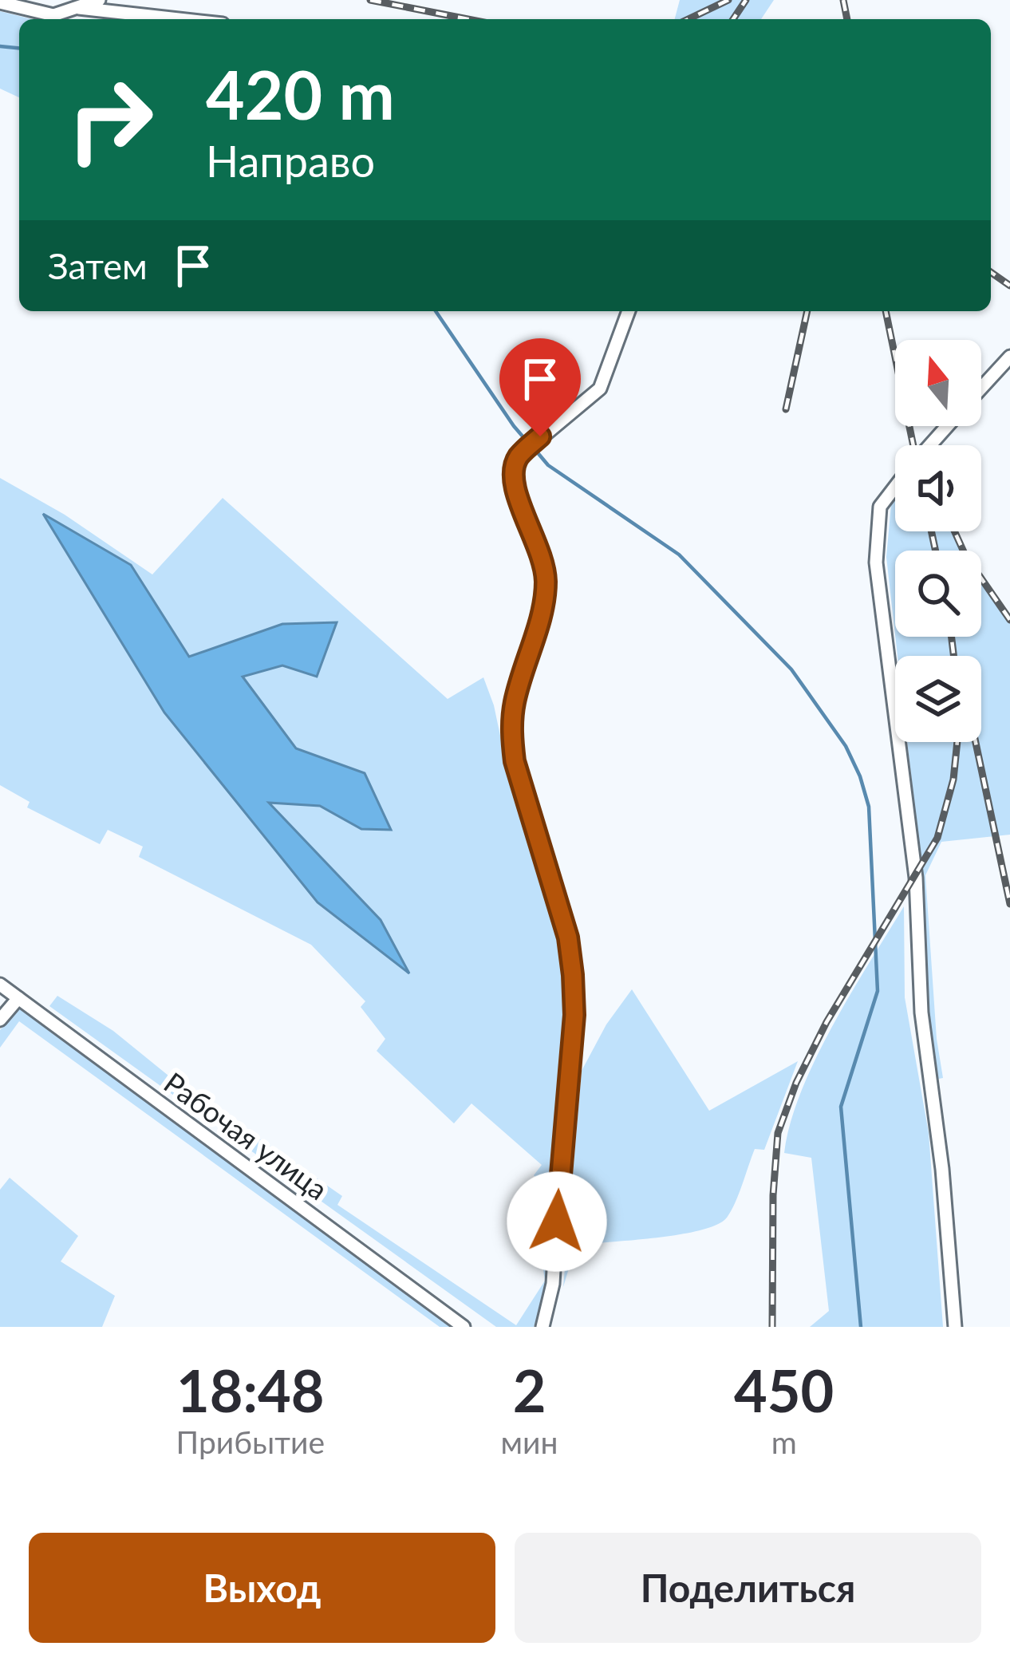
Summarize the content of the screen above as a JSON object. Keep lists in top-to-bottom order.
{
  "streets": {
    "street": ["Рабочая улица"]
  },
  "north": "top",
  "page": {
    "turn": ["420 m", "Направо"],
    "then": "Затем",
    "eta": [
      "18:48",
      "Прибытие",
      "2",
      "мин",
      "450",
      "m"
    ],
    "buttons": ["Выход", "Поделиться"]
  }
}
